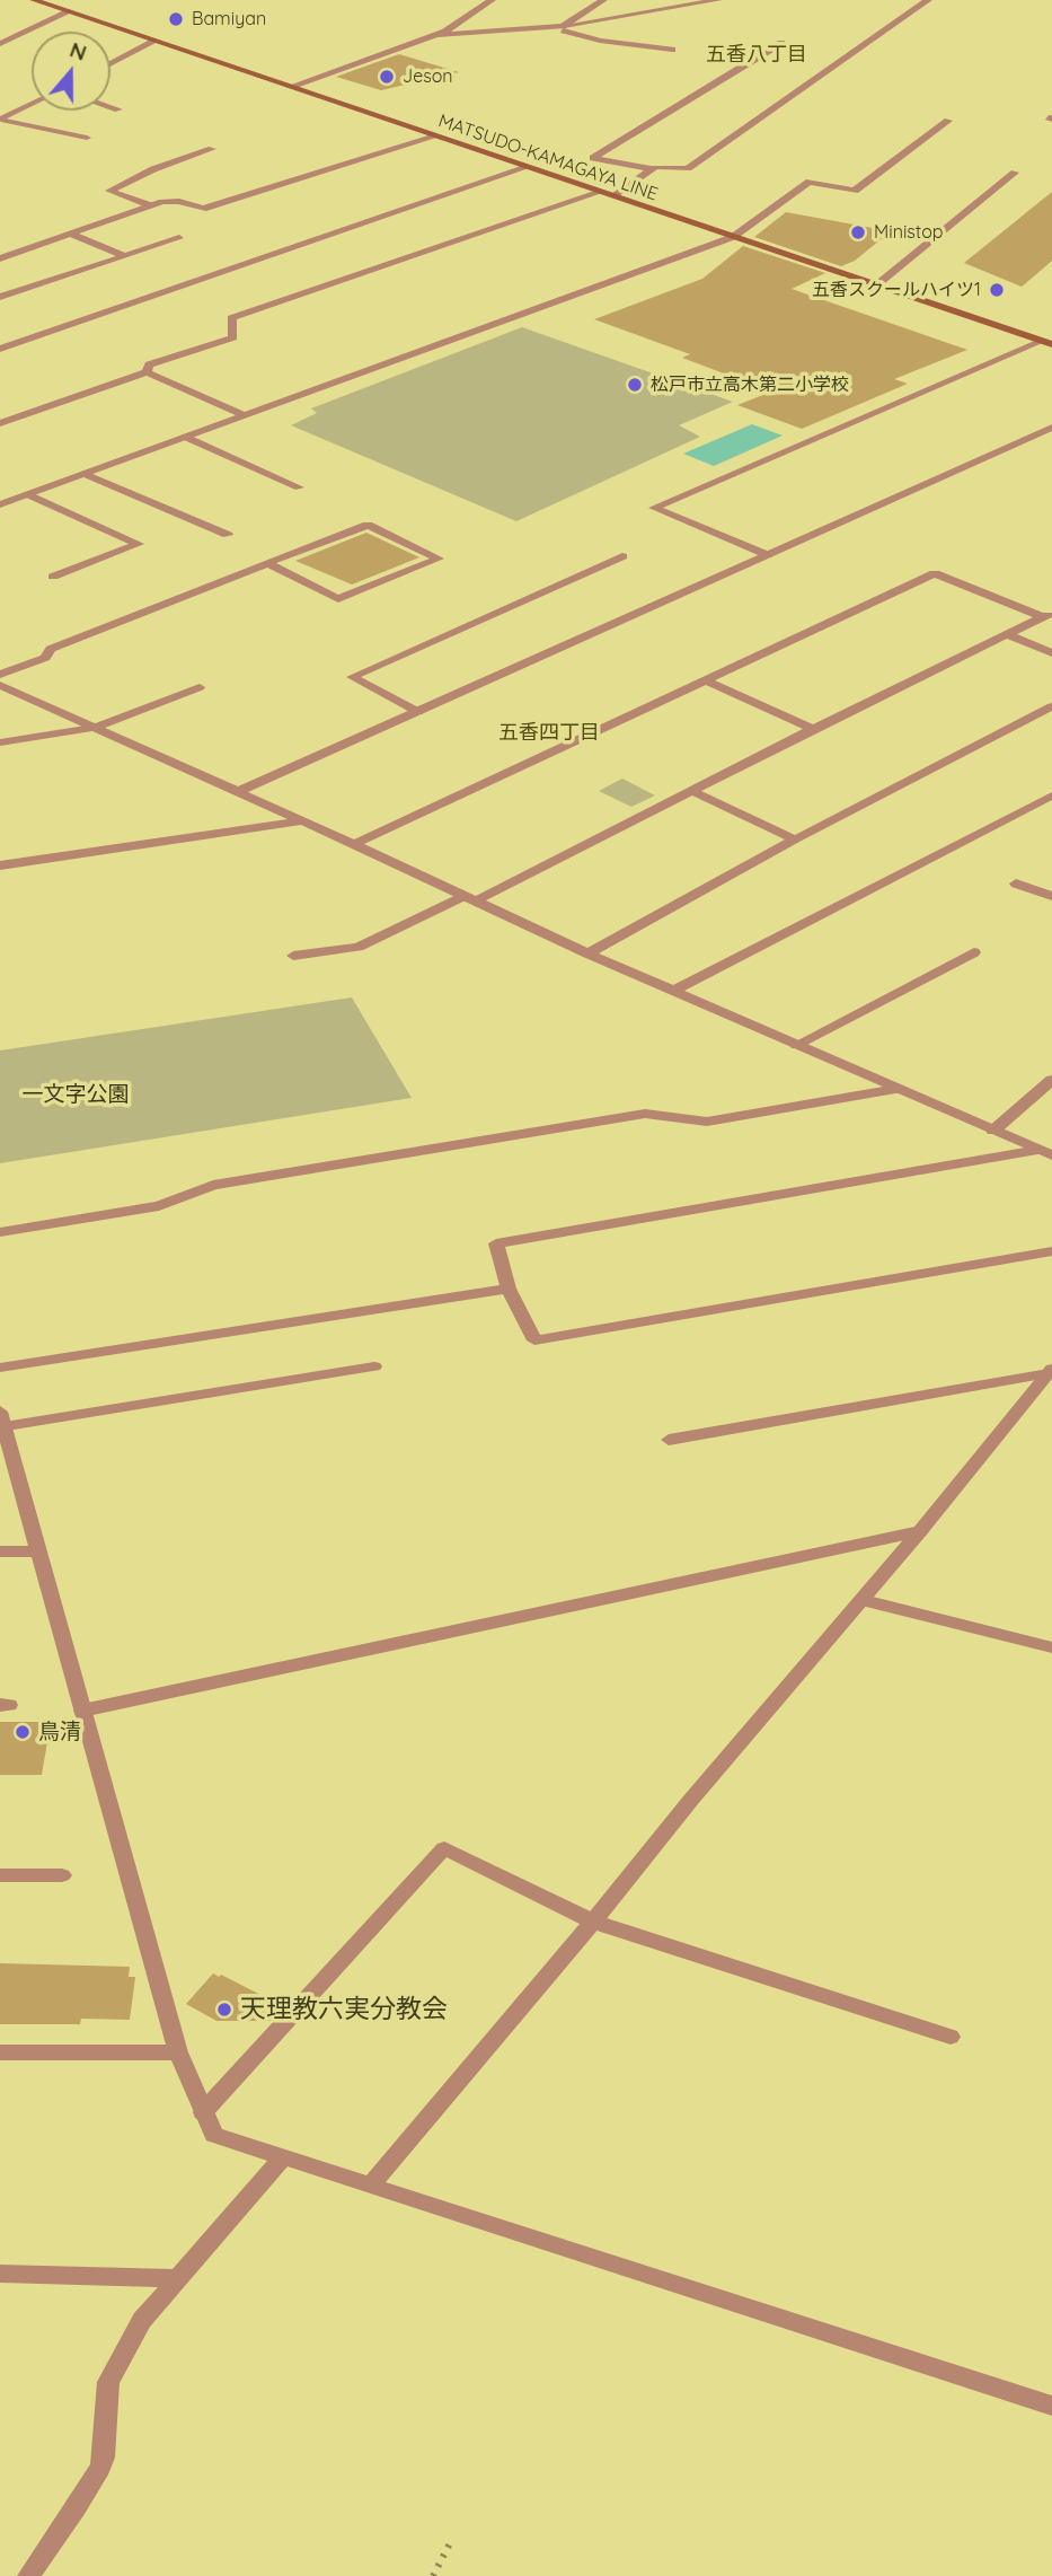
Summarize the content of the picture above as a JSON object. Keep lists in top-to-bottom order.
{
  "streets": {
    "main road": ["MATSUDO-KAMAGAYA LINE"]
  },
  "districts": ["五香八丁目", "五香四丁目"],
  "parks": ["一文字公園"],
  "places": [
    "Bamiyan",
    "Jeson",
    "Ministop",
    "五香スクールハイツ1",
    "松戸市立高木第二小学校",
    "鳥清",
    "天理教六実分教会"
  ],
  "north": "top"
}
